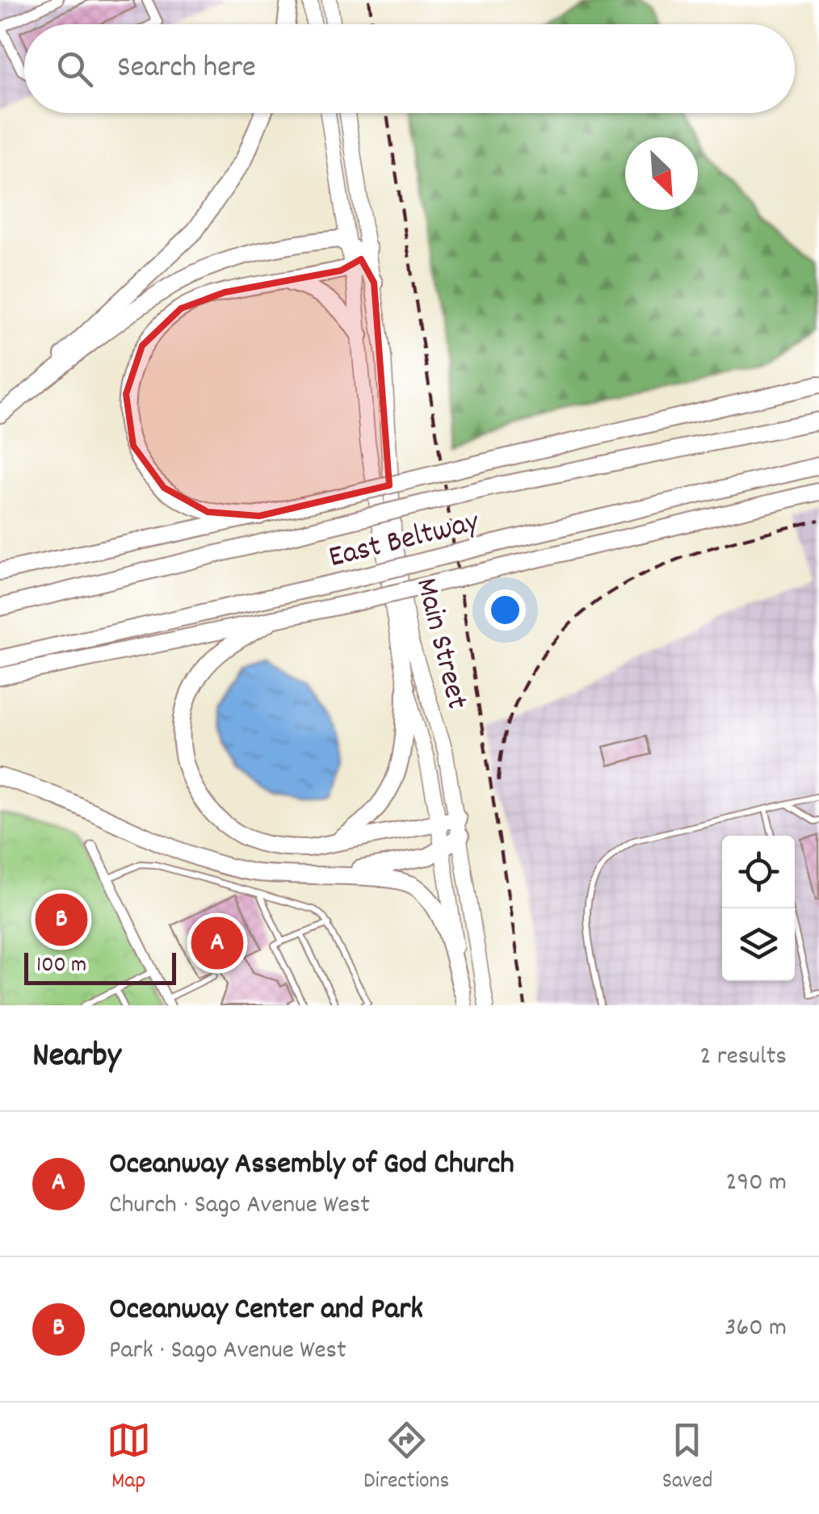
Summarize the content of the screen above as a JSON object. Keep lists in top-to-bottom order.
{
  "streets": {
    "highway": ["East Beltway"],
    "main road": ["Main Street"]
  },
  "scale_bar": "100 m",
  "north": "bottom right",
  "page": {
    "search": "Search here",
    "pins": ["B", "A"],
    "scale": "100 m",
    "heading": ["Nearby", "2 results"],
    "list": [
      {
        "mark": "A",
        "name": "Oceanway Assembly of God Church",
        "note": "Church · Sago Avenue West",
        "value": "290 m"
      },
      {
        "mark": "B",
        "name": "Oceanway Center and Park",
        "note": "Park · Sago Avenue West",
        "value": "360 m"
      }
    ],
    "nav": ["Map", "Directions", "Saved"]
  }
}
